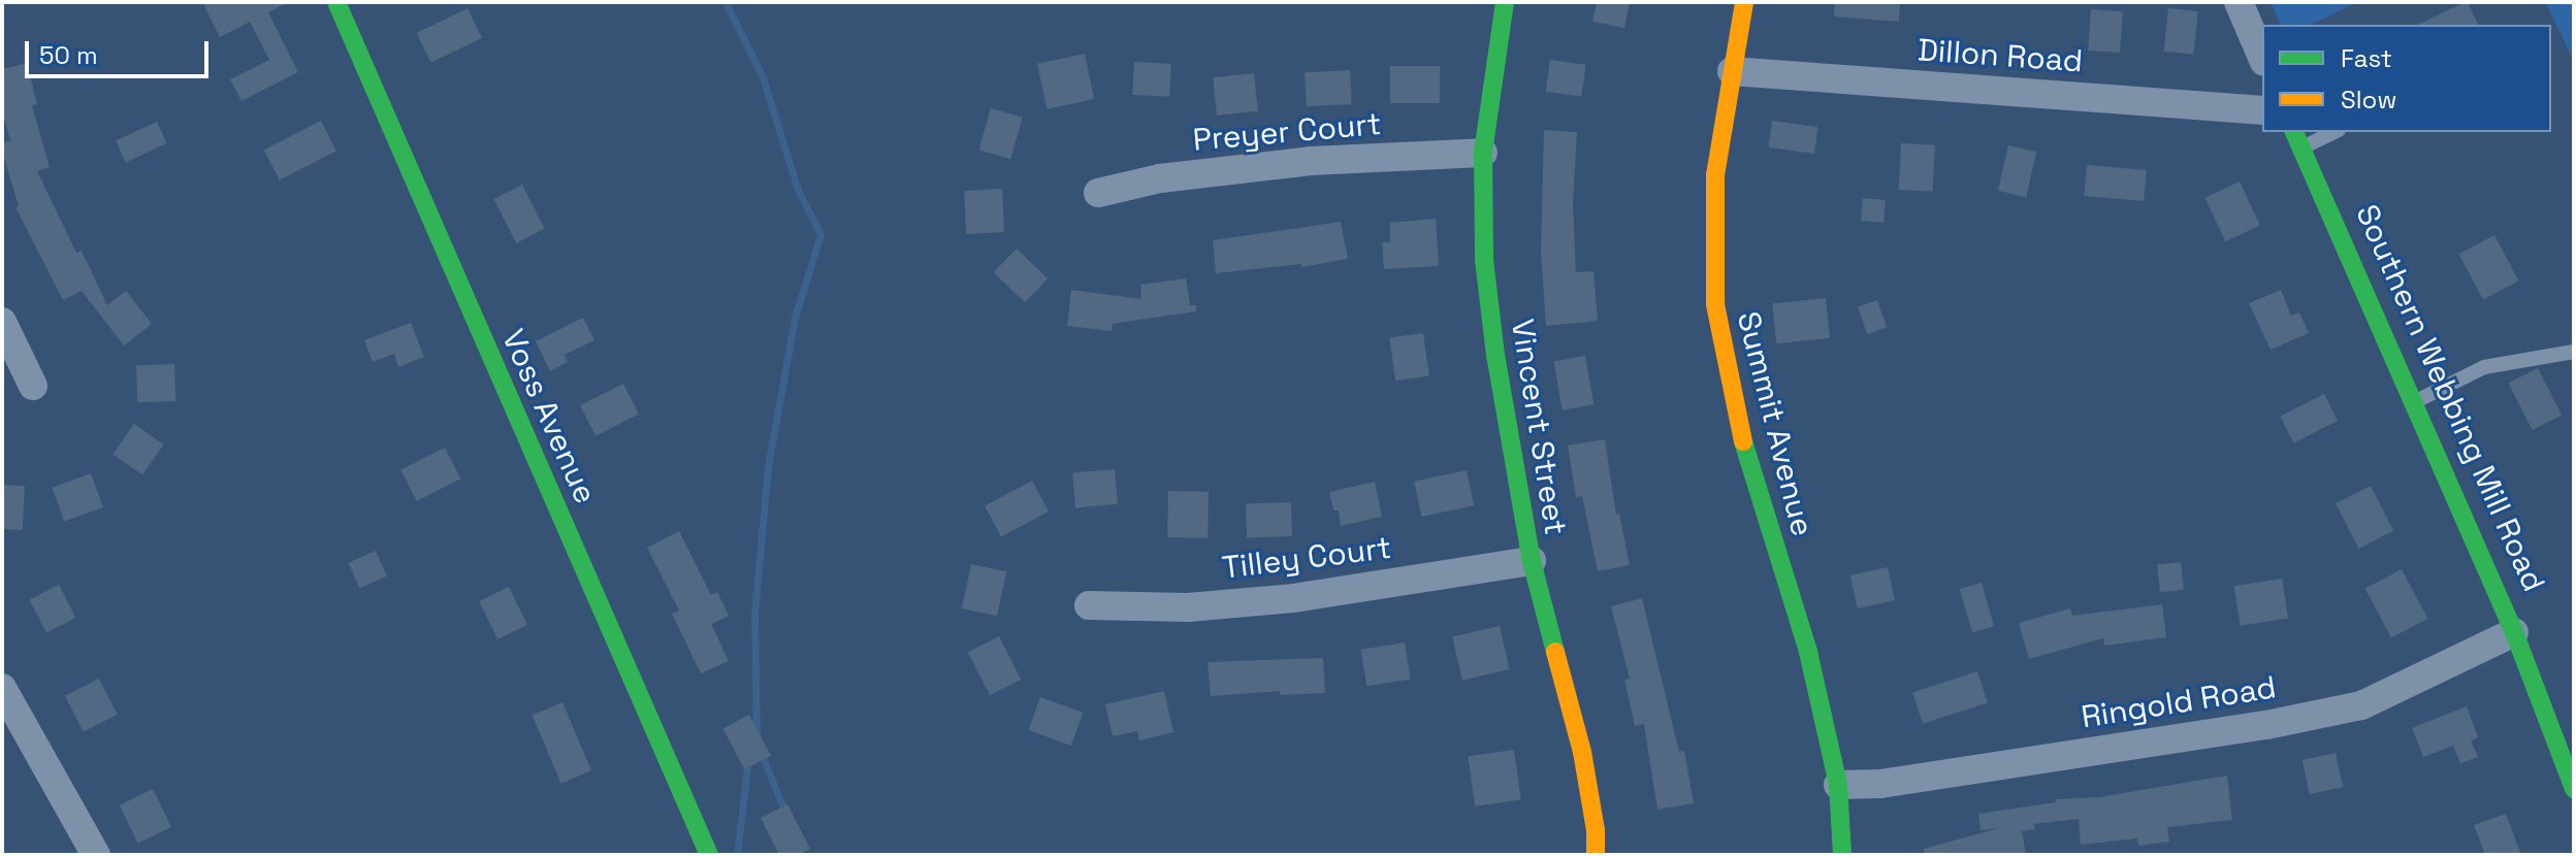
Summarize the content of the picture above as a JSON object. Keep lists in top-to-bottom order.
{
  "streets": {
    "street": [
      "Dillon Road",
      "Preyer Court",
      "Southern Webbing Mill Road",
      "Voss Avenue",
      "Summit Avenue",
      "Vincent Street",
      "Tilley Court",
      "Ringold Road"
    ]
  },
  "crossings": [
    ["Dillon Road", "Summit Avenue"],
    ["Preyer Court", "Vincent Street"],
    ["Southern Webbing Mill Road", "Ringold Road"],
    ["Summit Avenue", "Ringold Road"],
    ["Vincent Street", "Tilley Court"]
  ],
  "legend": ["Fast", "Slow"],
  "scale_bar": "50 m"
}
